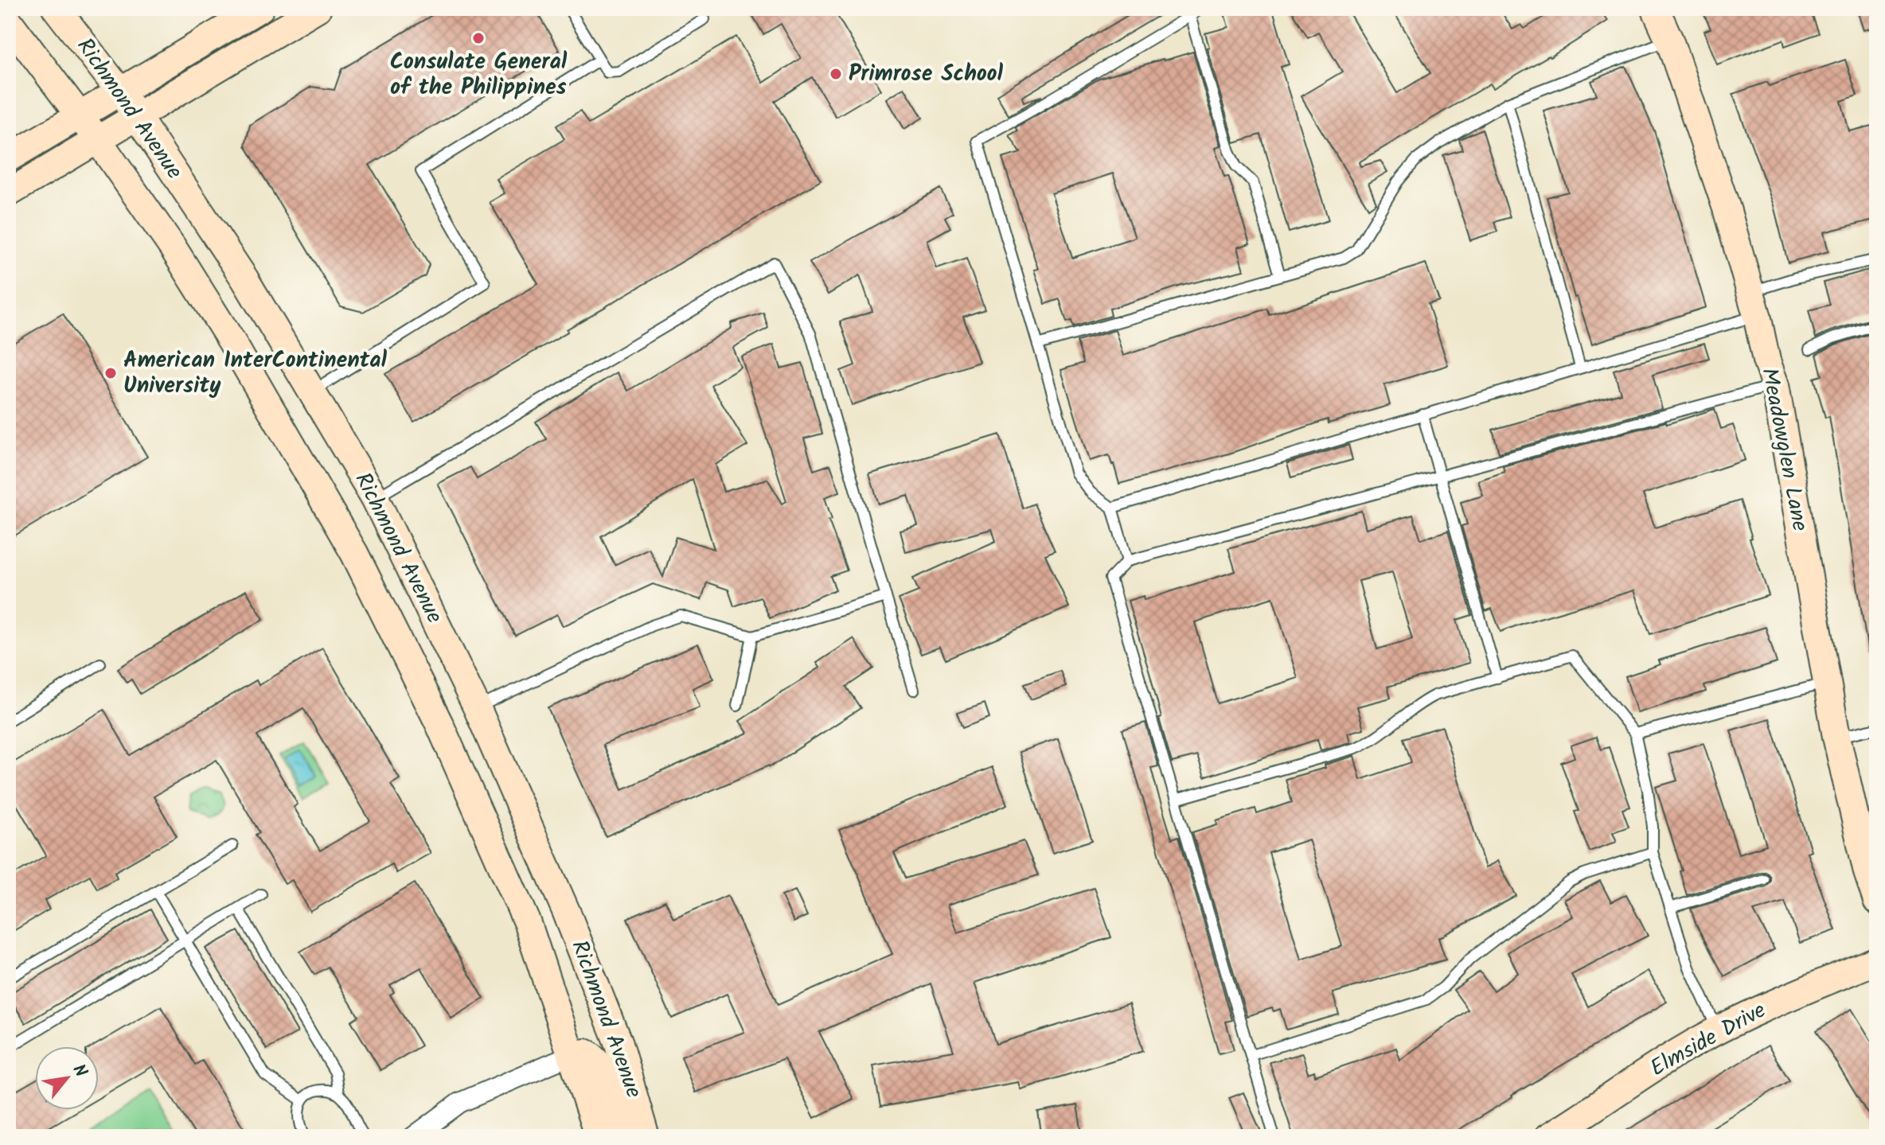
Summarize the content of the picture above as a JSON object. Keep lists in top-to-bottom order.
{
  "streets": {
    "main road": ["Richmond Avenue", "Meadowglen Lane", "Elmside Drive"]
  },
  "places": ["Consulate General of the Philippines", "Primrose School", "American InterContinental University"],
  "north": "top right"
}
